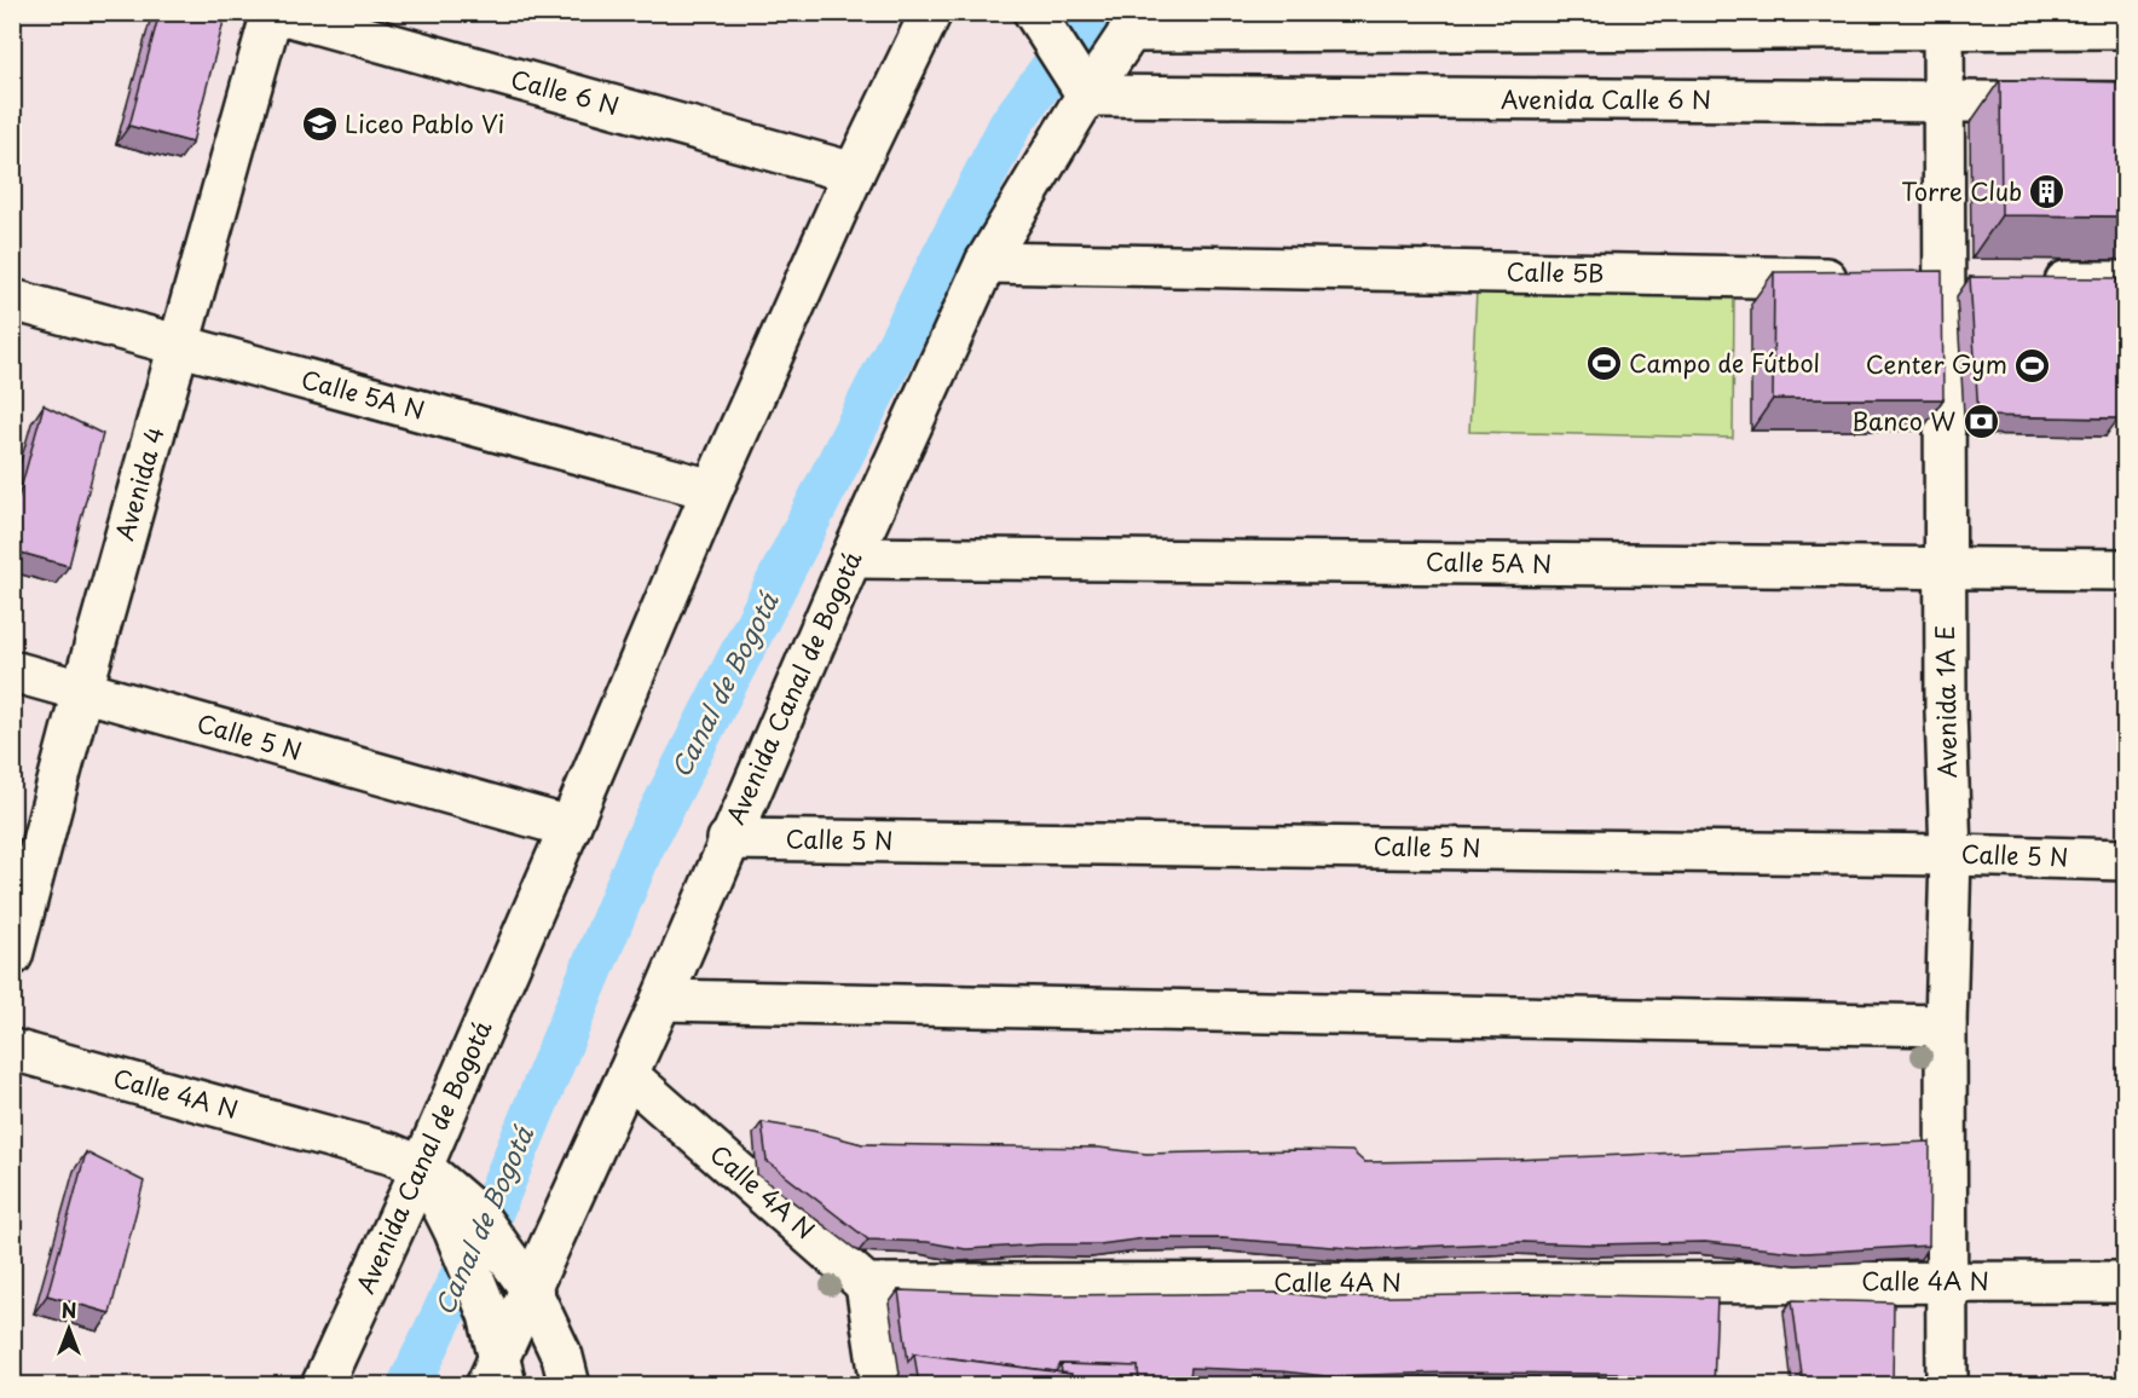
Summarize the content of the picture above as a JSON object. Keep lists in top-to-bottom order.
{
  "streets": {
    "street": [
      "Calle 6 N",
      "Avenida Calle 6 N",
      "Calle 5B",
      "Calle 5A N",
      "Avenida 4",
      "Avenida Canal de Bogotá",
      "Avenida 1A E",
      "Calle 5 N",
      "Calle 4A N"
    ]
  },
  "crossings": [
    ["Calle 6 N", "Avenida 4"],
    ["Calle 6 N", "Avenida Canal de Bogotá"],
    ["Avenida Calle 6 N", "Avenida Canal de Bogotá"],
    ["Avenida Calle 6 N", "Avenida 1A E"],
    ["Calle 5B", "Avenida Canal de Bogotá"],
    ["Calle 5A N", "Avenida 4"],
    ["Calle 5A N", "Avenida Canal de Bogotá"],
    ["Calle 5A N", "Avenida 1A E"],
    ["Avenida 4", "Calle 5 N"],
    ["Avenida Canal de Bogotá", "Calle 5 N"],
    ["Avenida Canal de Bogotá", "Calle 4A N"],
    ["Avenida 1A E", "Calle 5 N"],
    ["Avenida 1A E", "Calle 4A N"]
  ],
  "water": ["Canal de Bogotá"],
  "places": {
    "school or university": ["Liceo Pablo Vi"],
    "building": ["Torre Club"],
    "sports": ["Campo de Fútbol", "Center Gym"],
    "bank": ["Banco W"]
  },
  "north": "top"
}
